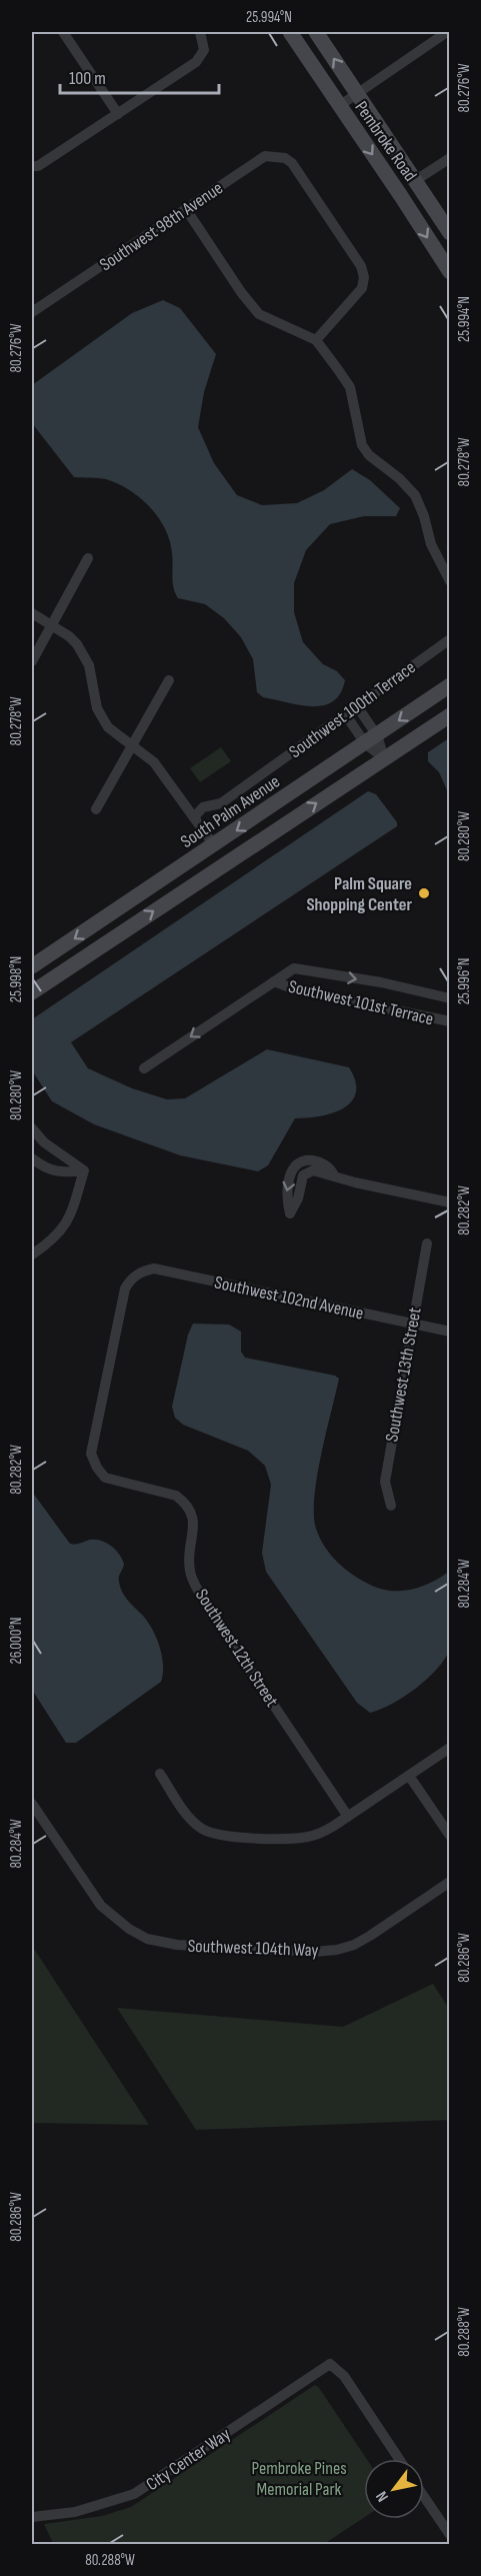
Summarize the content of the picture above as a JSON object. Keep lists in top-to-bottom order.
{
  "streets": {
    "main road": ["Pembroke Road", "South Palm Avenue"],
    "street": [
      "Southwest 98th Avenue",
      "Southwest 100th Terrace",
      "Southwest 101st Terrace",
      "Southwest 102nd Avenue",
      "Southwest 13th Street",
      "Southwest 12th Street",
      "Southwest 104th Way",
      "City Center Way"
    ]
  },
  "crossings": [
    ["Southwest 102nd Avenue", "Southwest 13th Street"],
    ["Southwest 102nd Avenue", "Southwest 12th Street"]
  ],
  "parks": ["Pembroke Pines Memorial Park"],
  "places": ["Palm Square Shopping Center"],
  "scale_bar": "100 m",
  "north": "bottom left",
  "coordinates": [
    "25.994°N",
    "80.276°W",
    "80.278°W",
    "80.280°W",
    "25.998°N",
    "25.996°N",
    "80.282°W",
    "80.284°W",
    "26.000°N",
    "80.286°W",
    "80.288°W"
  ]
}
